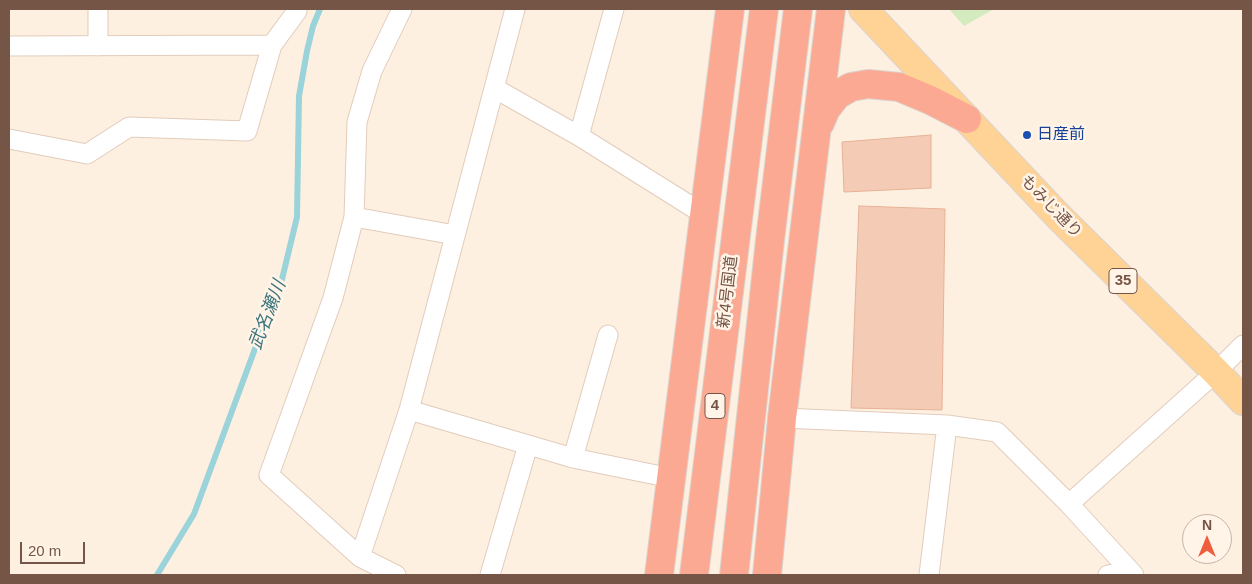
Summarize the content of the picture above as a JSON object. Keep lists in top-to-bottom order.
{
  "streets": {
    "highway": ["新4号国道", "4"],
    "main road": ["もみじ通り", "35"]
  },
  "water": ["武名瀬川"],
  "places": ["日産前"],
  "scale_bar": "20 m",
  "north": "top"
}
